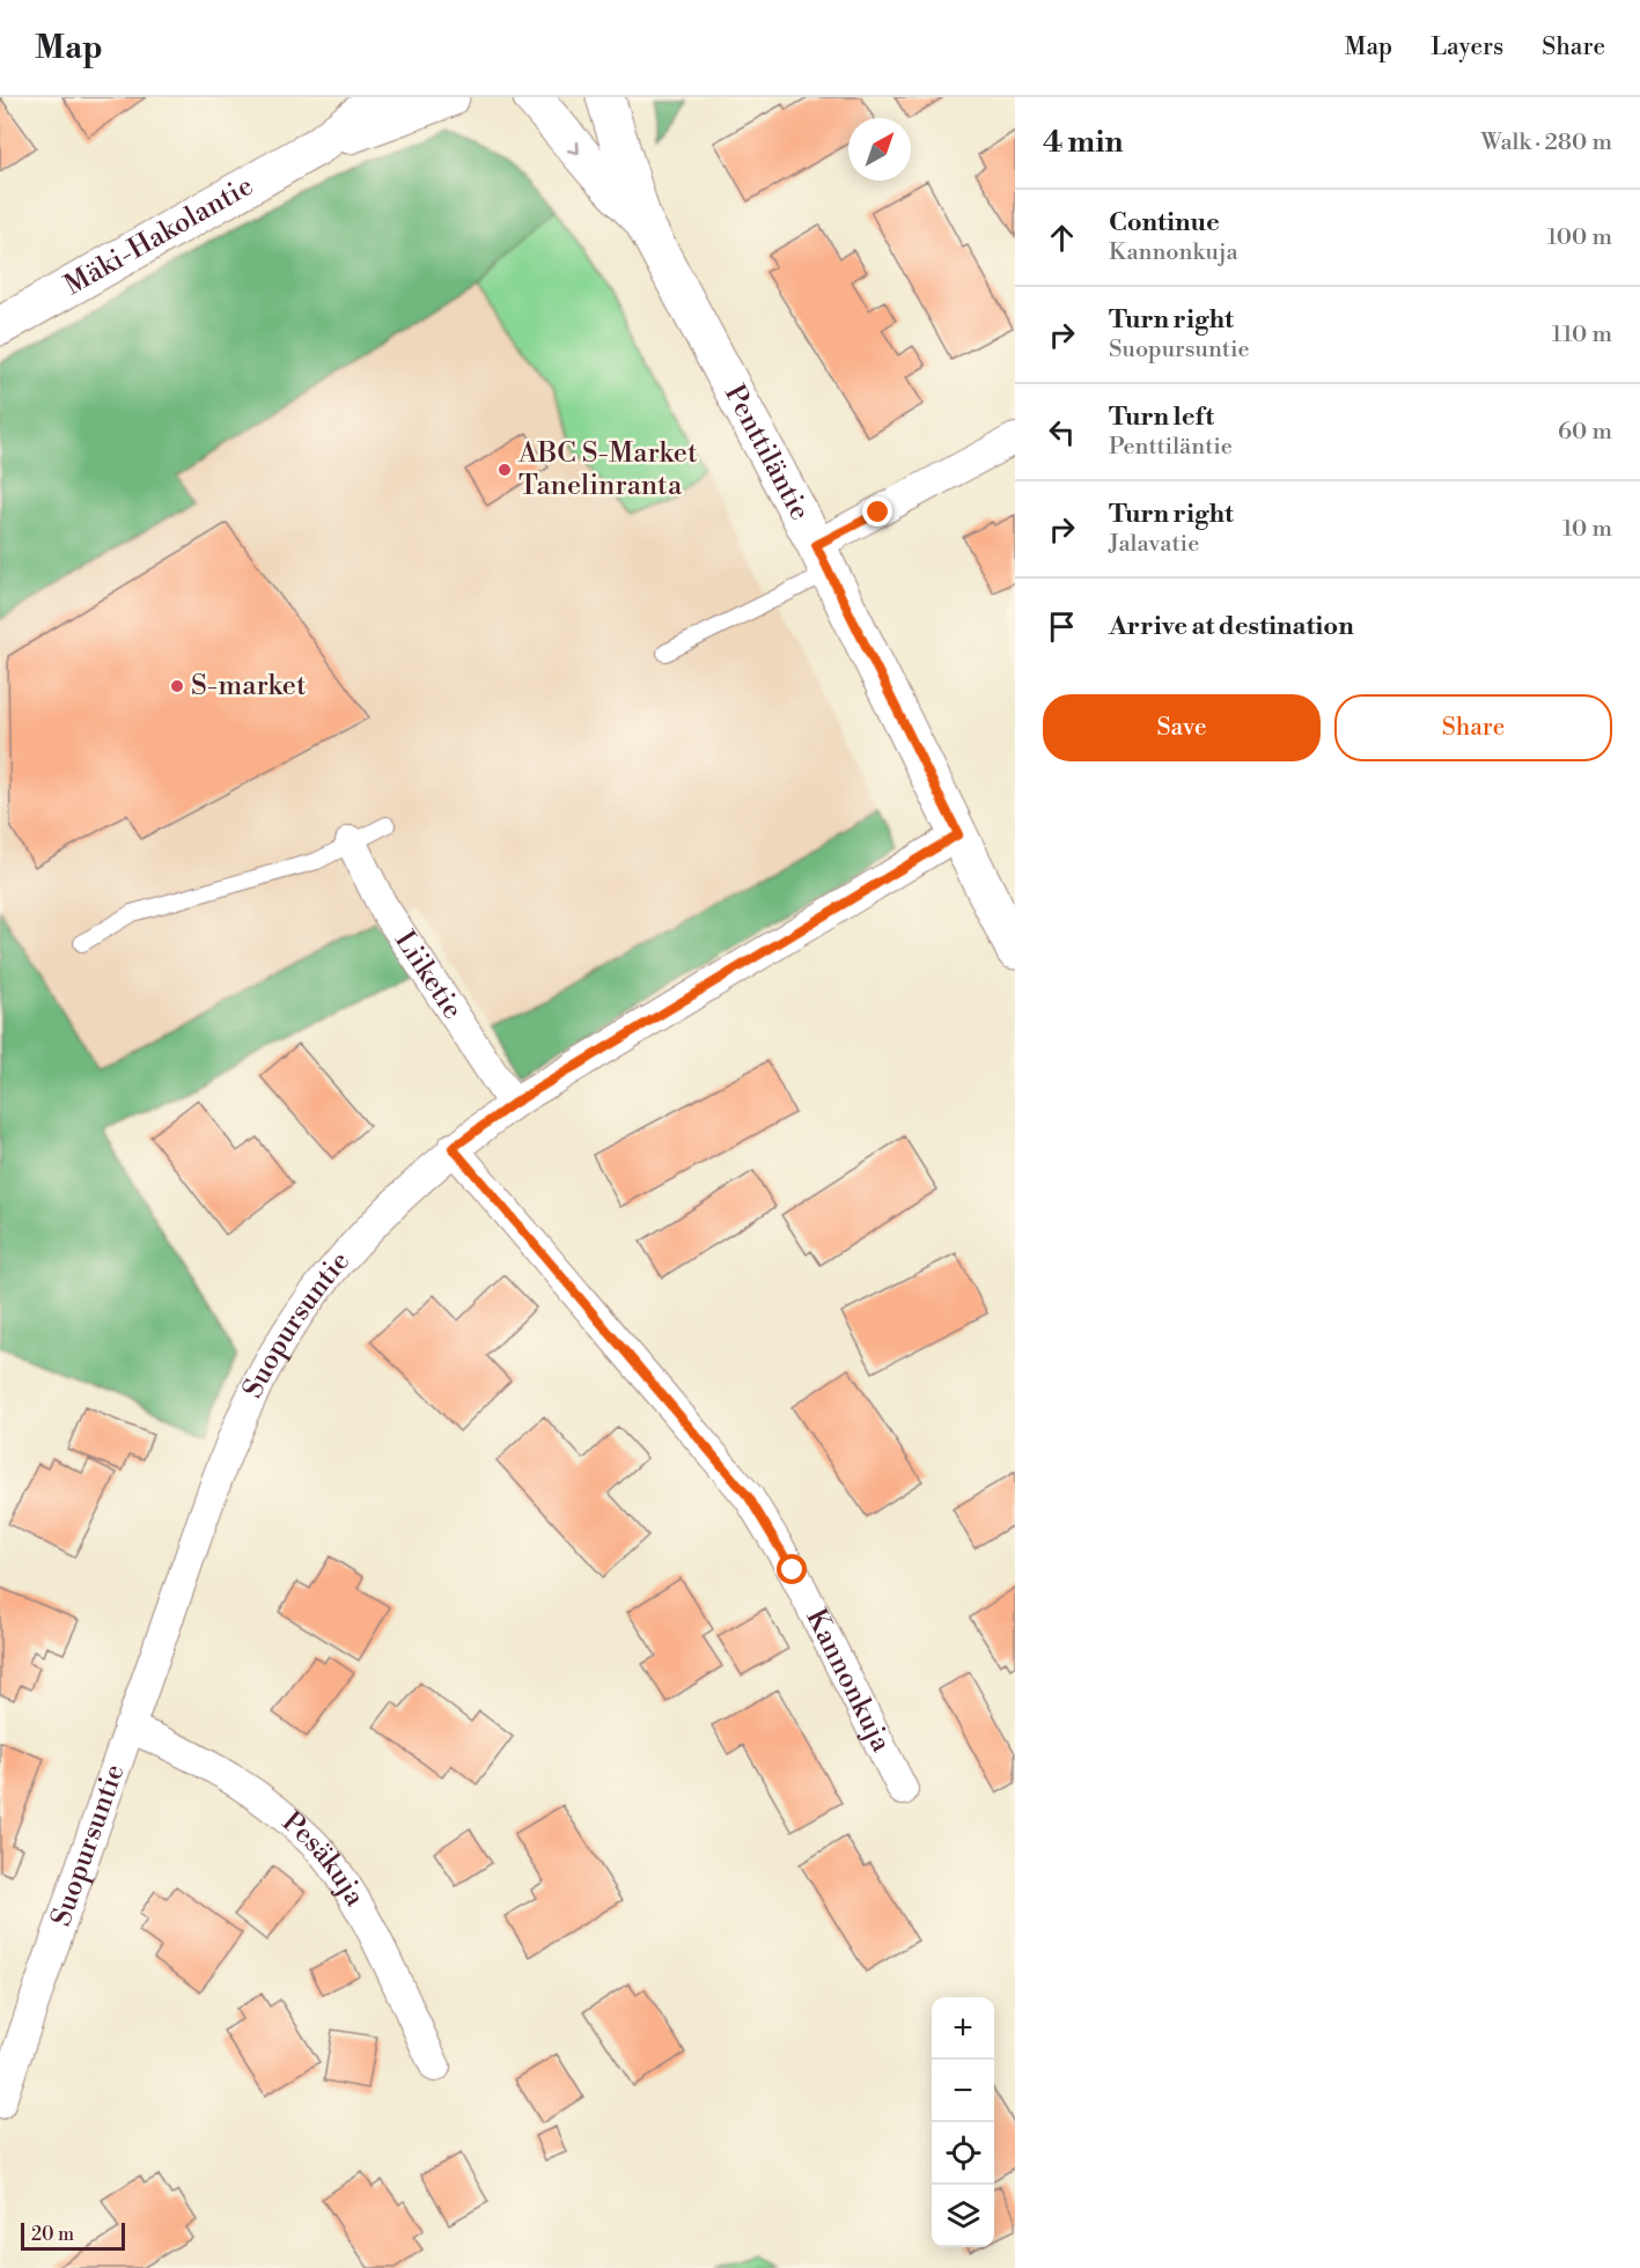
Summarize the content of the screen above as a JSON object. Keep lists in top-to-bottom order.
{
  "streets": {
    "street": [
      "Mäki-Hakolantie",
      "Penttiläntie",
      "Liiketie",
      "Suopursuntie",
      "Kannonkuja",
      "Pesäkuja"
    ]
  },
  "crossings": [
    ["Penttiläntie", "Suopursuntie"],
    ["Liiketie", "Suopursuntie"],
    ["Suopursuntie", "Kannonkuja"],
    ["Suopursuntie", "Pesäkuja"]
  ],
  "places": ["ABC S-Market Tanelinranta", "S-market"],
  "scale_bar": "20 m",
  "north": "top right",
  "page": {
    "header": "Map",
    "nav": ["Map", "Layers", "Share"],
    "heading": ["4 min", "Walk · 280 m"],
    "list": [
      ["Continue", "Kannonkuja", "100 m"],
      ["Turn right", "Suopursuntie", "110 m"],
      ["Turn left", "Penttiläntie", "60 m"],
      ["Turn right", "Jalavatie", "10 m"],
      "Arrive at destination"
    ],
    "buttons": ["Save", "Share"],
    "map_buttons": ["+", "−"],
    "scale": "20 m"
  }
}
